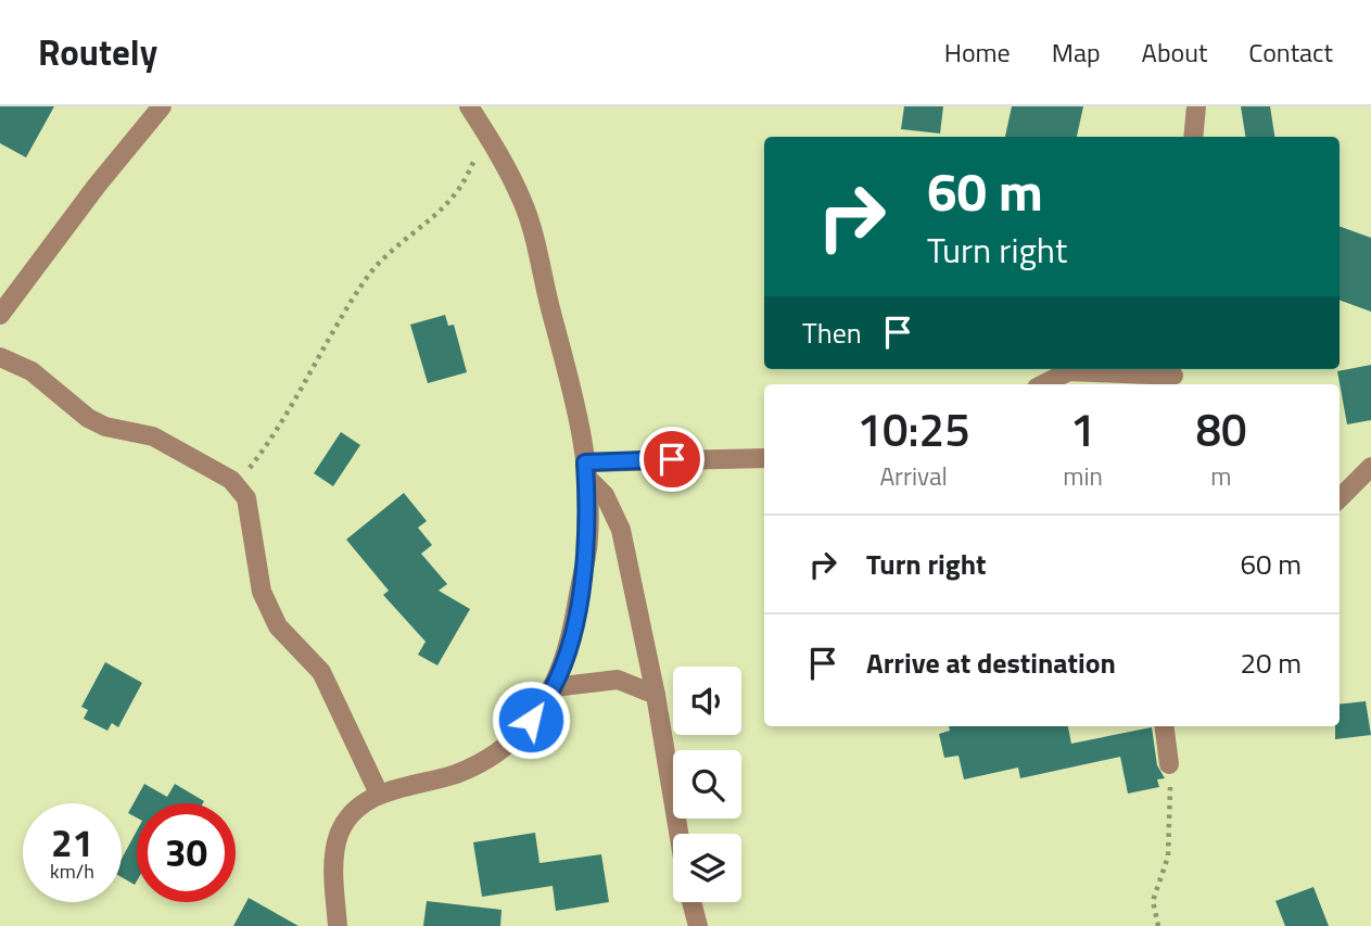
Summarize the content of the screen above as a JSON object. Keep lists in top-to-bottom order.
{
  "page": {
    "header": "Routely",
    "nav": [
      "Home",
      "Map",
      "About",
      "Contact"
    ],
    "turn": ["60 m", "Turn right"],
    "then": "Then",
    "eta": [
      "10:25",
      "Arrival",
      "1",
      "min",
      "80",
      "m"
    ],
    "list": [
      {
        "name": "Turn right",
        "value": "60 m"
      },
      {
        "name": "Arrive at destination",
        "value": "20 m"
      }
    ],
    "speed": "21 km/h",
    "limit": "30"
  }
}
